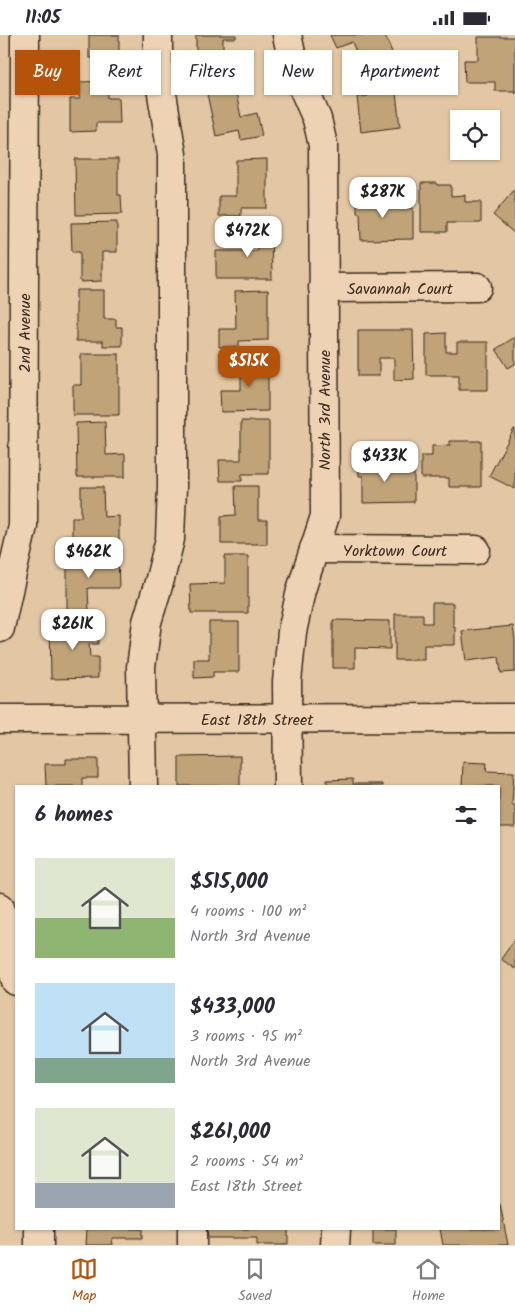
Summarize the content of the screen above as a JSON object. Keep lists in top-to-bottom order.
{
  "streets": {
    "street": [
      "Savannah Court",
      "2nd Avenue",
      "North 3rd Avenue",
      "Yorktown Court",
      "East 18th Street"
    ]
  },
  "crossings": [
    ["Savannah Court", "North 3rd Avenue"],
    ["North 3rd Avenue", "Yorktown Court"],
    ["North 3rd Avenue", "East 18th Street"]
  ],
  "page": {
    "status": "11:05",
    "chip": [
      "Buy",
      "Rent",
      "Filters",
      "New",
      "Apartment"
    ],
    "price": [
      "$287K",
      "$472K",
      "$515K",
      "$433K",
      "$462K",
      "$261K"
    ],
    "heading": "6 homes",
    "list": [
      {
        "name": "$515,000",
        "note": "4 rooms · 100 m² · North 3rd Avenue"
      },
      {
        "name": "$433,000",
        "note": "3 rooms · 95 m² · North 3rd Avenue"
      },
      {
        "name": "$261,000",
        "note": "2 rooms · 54 m² · East 18th Street"
      }
    ],
    "tabs": ["Map", "Saved", "Home"]
  }
}
